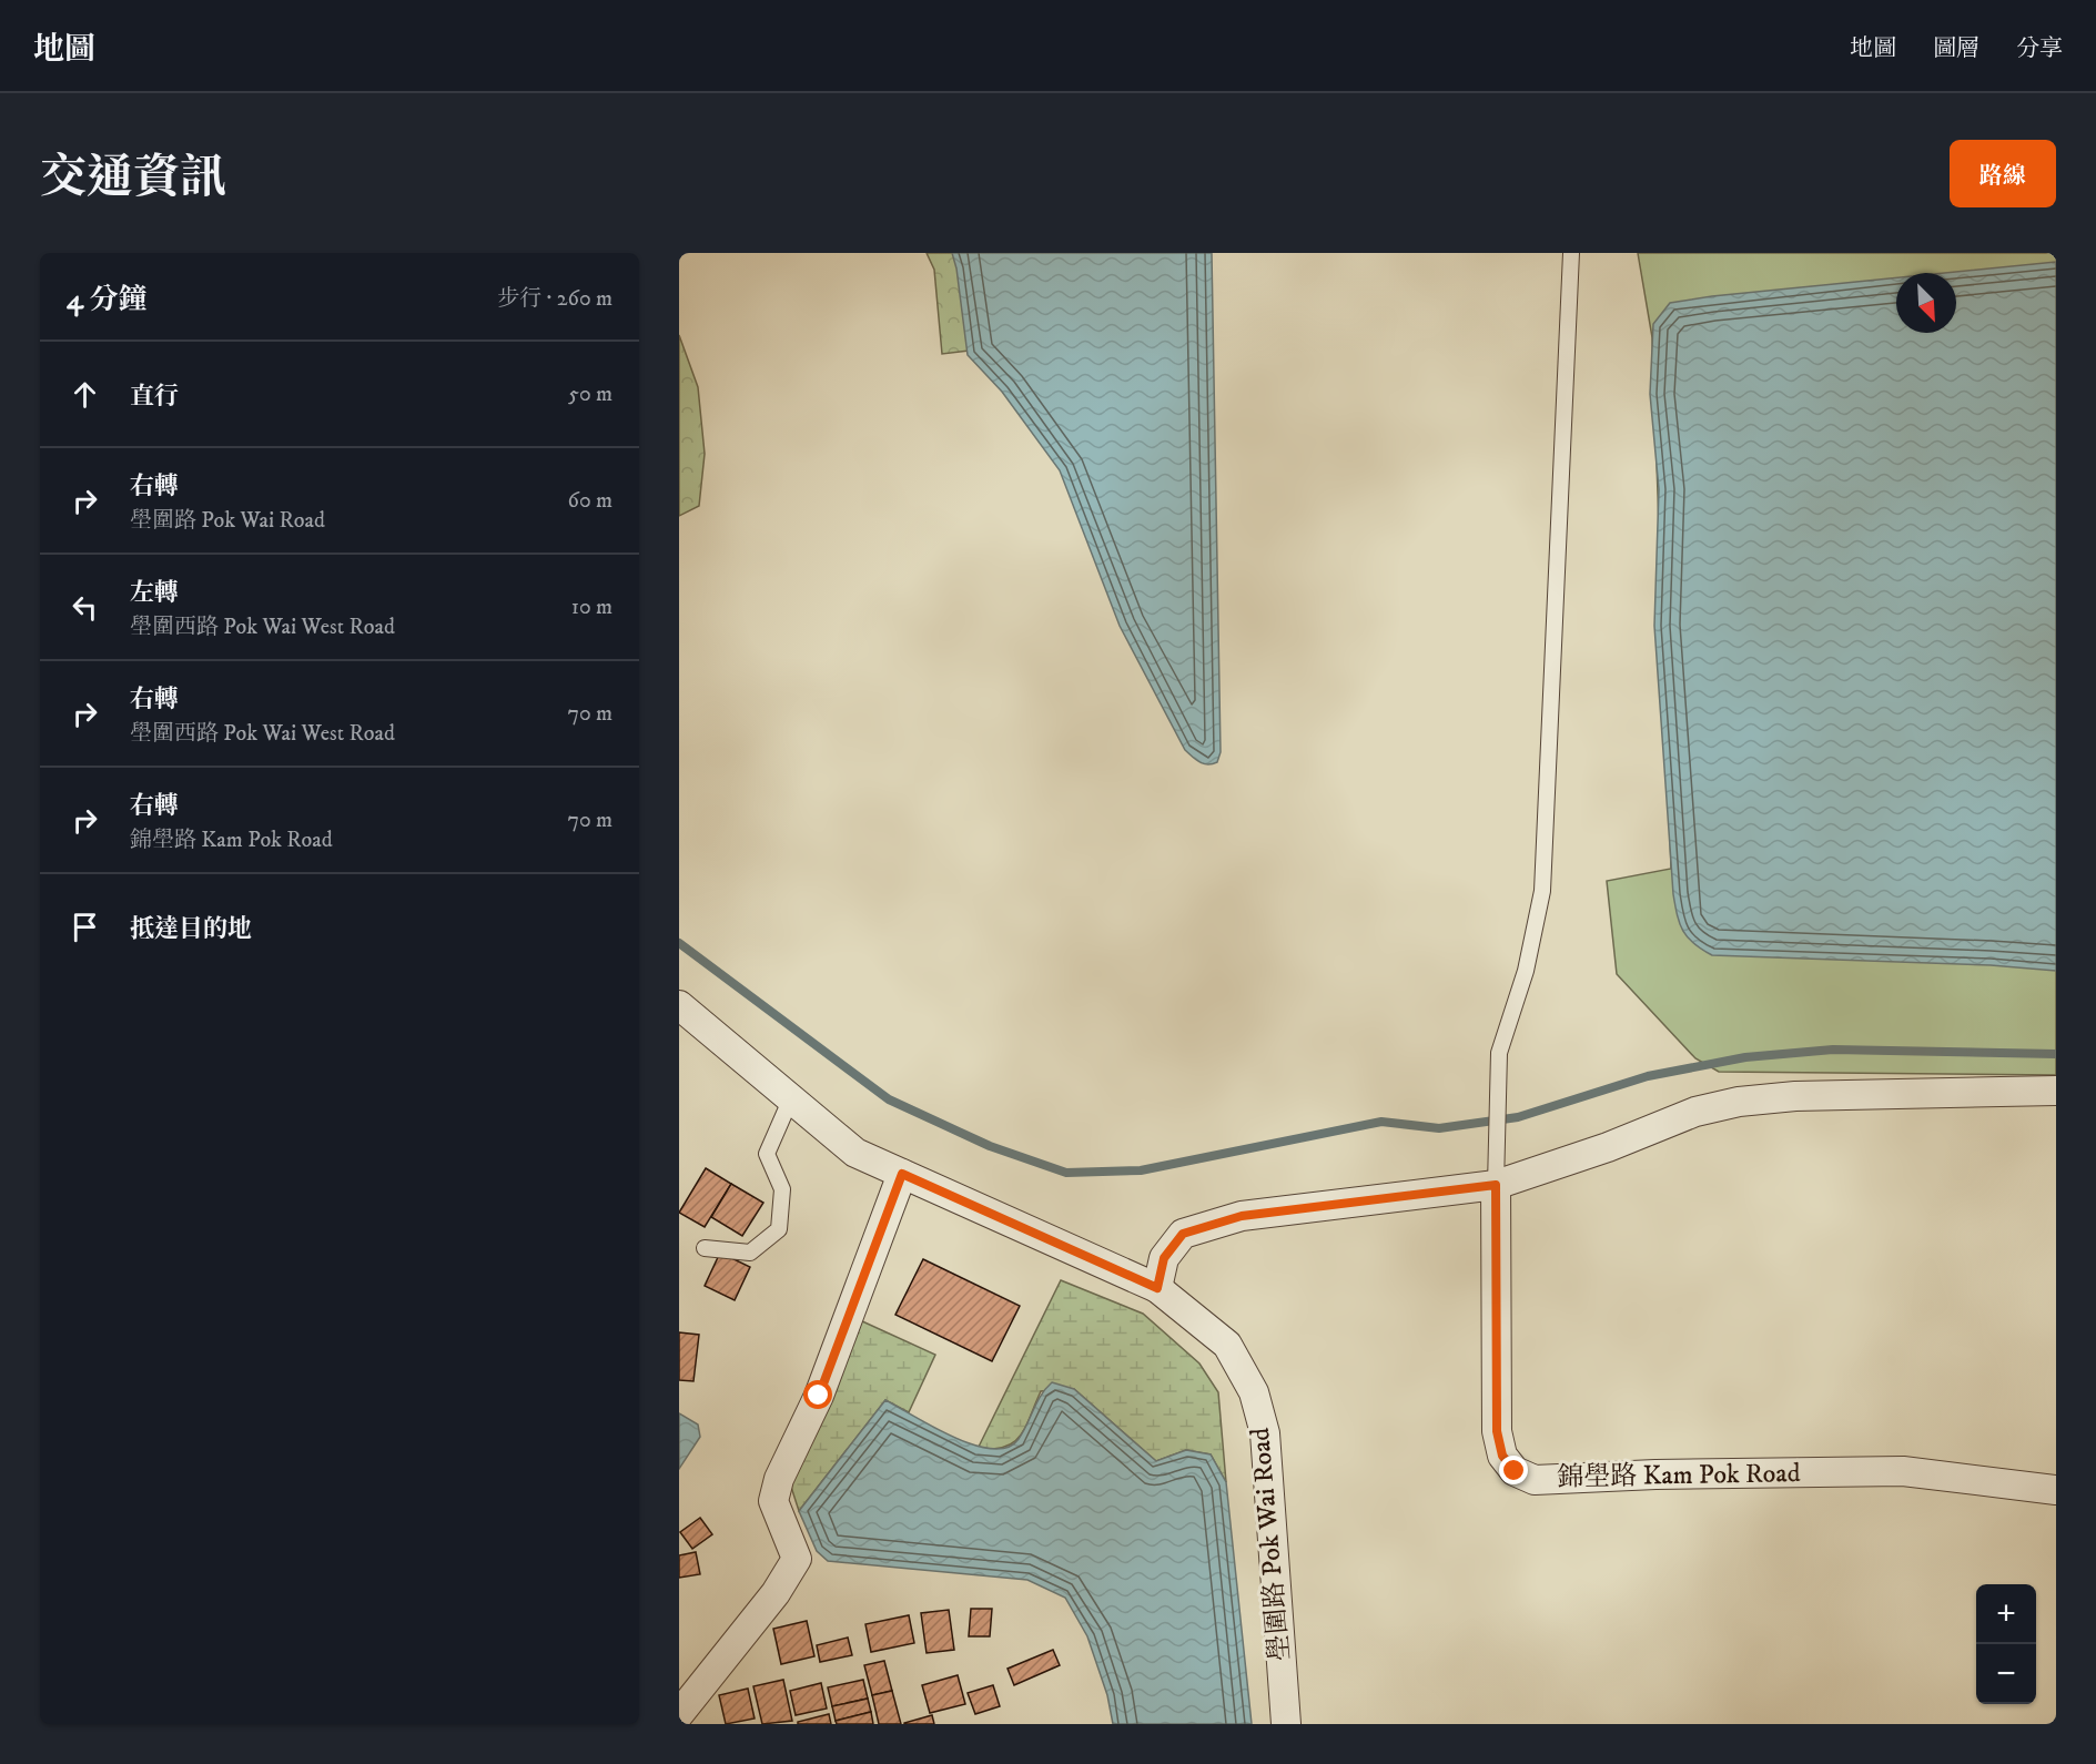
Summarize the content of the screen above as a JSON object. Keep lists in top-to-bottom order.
{
  "streets": {
    "street": ["錦壆路 Kam Pok Road", "壆圍路 Pok Wai Road"]
  },
  "north": "bottom right",
  "page": {
    "header": "地圖",
    "nav": ["地圖", "圖層", "分享"],
    "title": "交通資訊",
    "buttons": "路線",
    "heading": ["4 分鐘", "步行 · 260 m"],
    "list": [
      ["直行", "50 m"],
      ["右轉", "壆圍路 Pok Wai Road", "60 m"],
      ["左轉", "壆圍西路 Pok Wai West Road", "10 m"],
      ["右轉", "壆圍西路 Pok Wai West Road", "70 m"],
      ["右轉", "錦壆路 Kam Pok Road", "70 m"],
      "抵達目的地"
    ],
    "map_buttons": ["+", "−"]
  }
}
